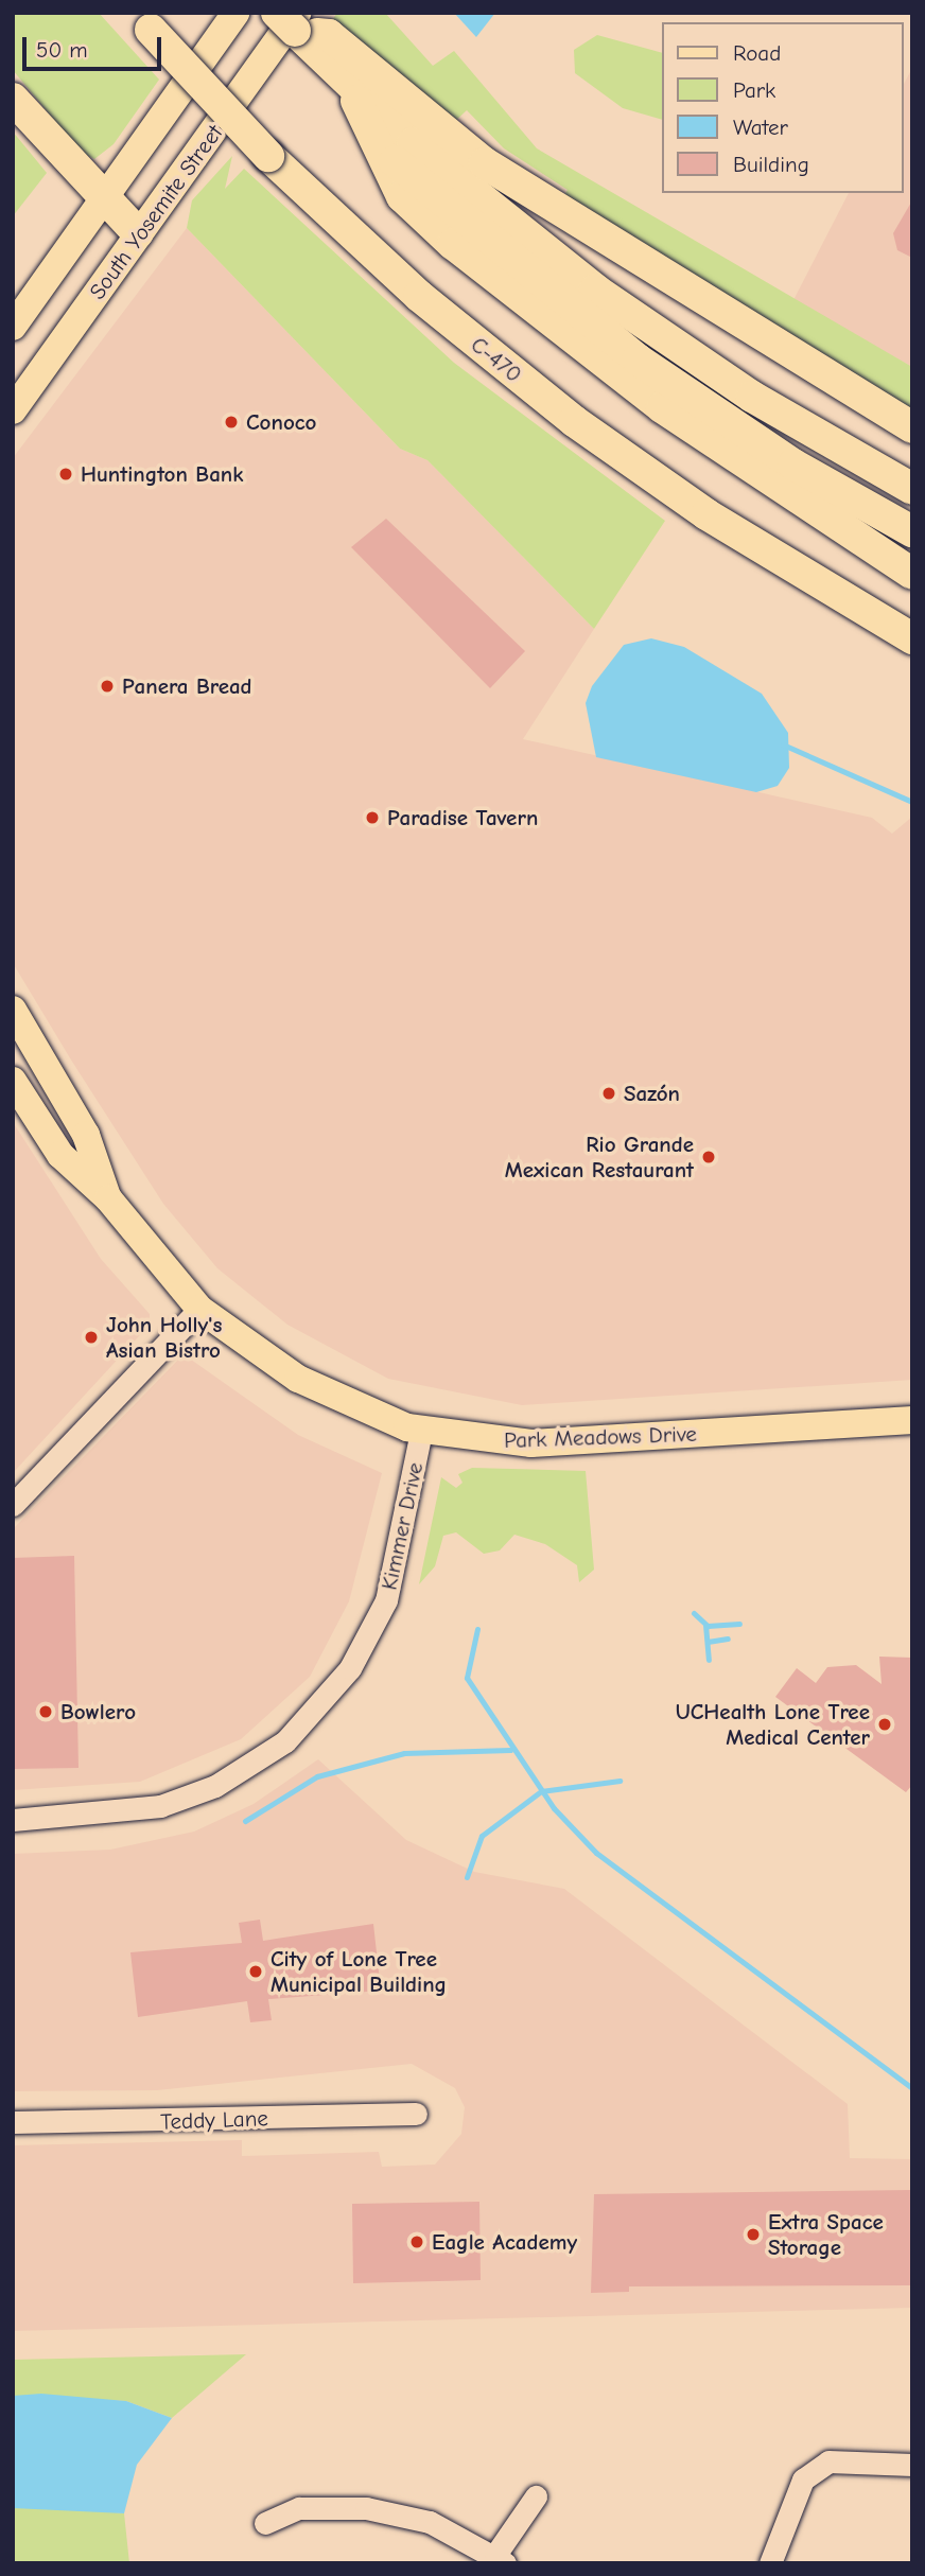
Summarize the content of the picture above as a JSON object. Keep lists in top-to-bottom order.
{
  "streets": {
    "highway": ["C-470"],
    "main road": ["South Yosemite Street", "Park Meadows Drive"],
    "street": ["Kimmer Drive", "Teddy Lane"]
  },
  "crossings": [
    ["Park Meadows Drive", "Kimmer Drive"]
  ],
  "places": [
    "Conoco",
    "Huntington Bank",
    "Panera Bread",
    "Paradise Tavern",
    "Sazón",
    "Rio Grande Mexican Restaurant",
    "John Holly's Asian Bistro",
    "Bowlero",
    "UCHealth Lone Tree Medical Center",
    "City of Lone Tree Municipal Building",
    "Extra Space Storage",
    "Eagle Academy"
  ],
  "legend": [
    "Road",
    "Park",
    "Water",
    "Building"
  ],
  "scale_bar": "50 m"
}
